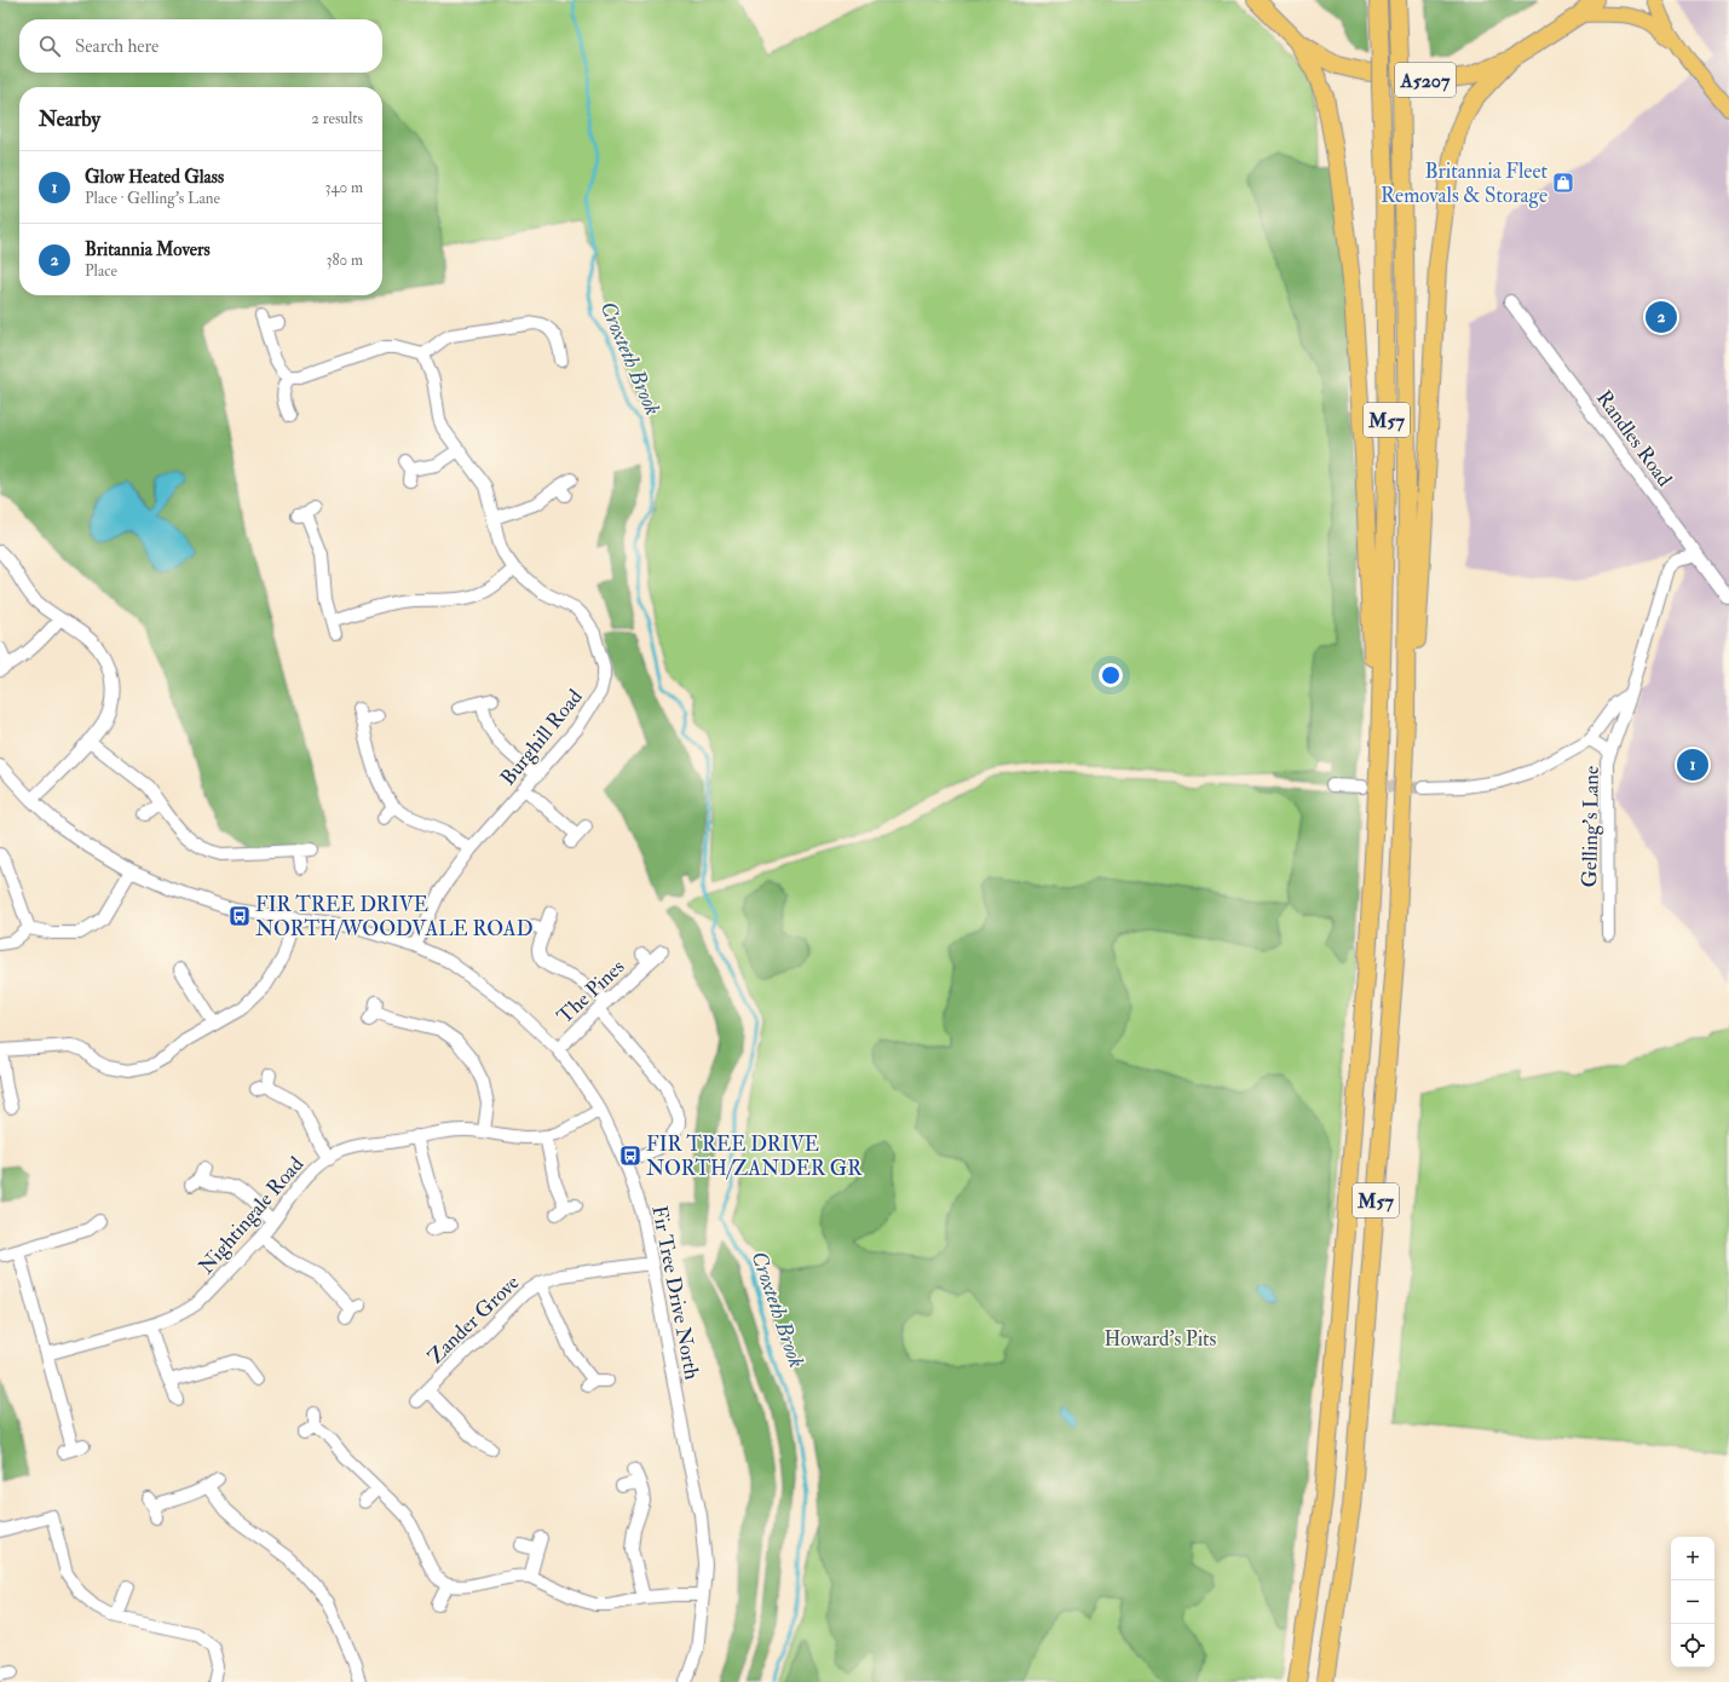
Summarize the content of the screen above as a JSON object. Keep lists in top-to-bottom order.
{
  "streets": {
    "highway": ["A5207", "M57"],
    "street": [
      "Randles Road",
      "Burghill Road",
      "Gelling's Lane",
      "The Pines",
      "Nightingale Road",
      "Fir Tree Drive North",
      "Zander Grove"
    ]
  },
  "crossings": [
    ["Randles Road", "Gelling's Lane"],
    ["Burghill Road", "Fir Tree Drive North"],
    ["The Pines", "Fir Tree Drive North"],
    ["Nightingale Road", "Fir Tree Drive North"],
    ["Fir Tree Drive North", "Zander Grove"]
  ],
  "water": ["Croxteth Brook"],
  "parks": ["Howard's Pits"],
  "places": {
    "shop": ["Britannia Fleet Removals & Storage"],
    "bus stop": ["FIR TREE DRIVE NORTH/WOODVALE ROAD", "FIR TREE DRIVE NORTH/ZANDER GR"]
  },
  "page": {
    "search": "Search here",
    "heading": ["Nearby", "2 results"],
    "list": [
      {
        "mark": "1",
        "name": "Glow Heated Glass",
        "note": "Place · Gelling's Lane",
        "value": "340 m"
      },
      {
        "mark": "2",
        "name": "Britannia Movers",
        "note": "Place",
        "value": "380 m"
      }
    ],
    "pins": ["2", "1"],
    "map_buttons": ["+", "−"]
  }
}
